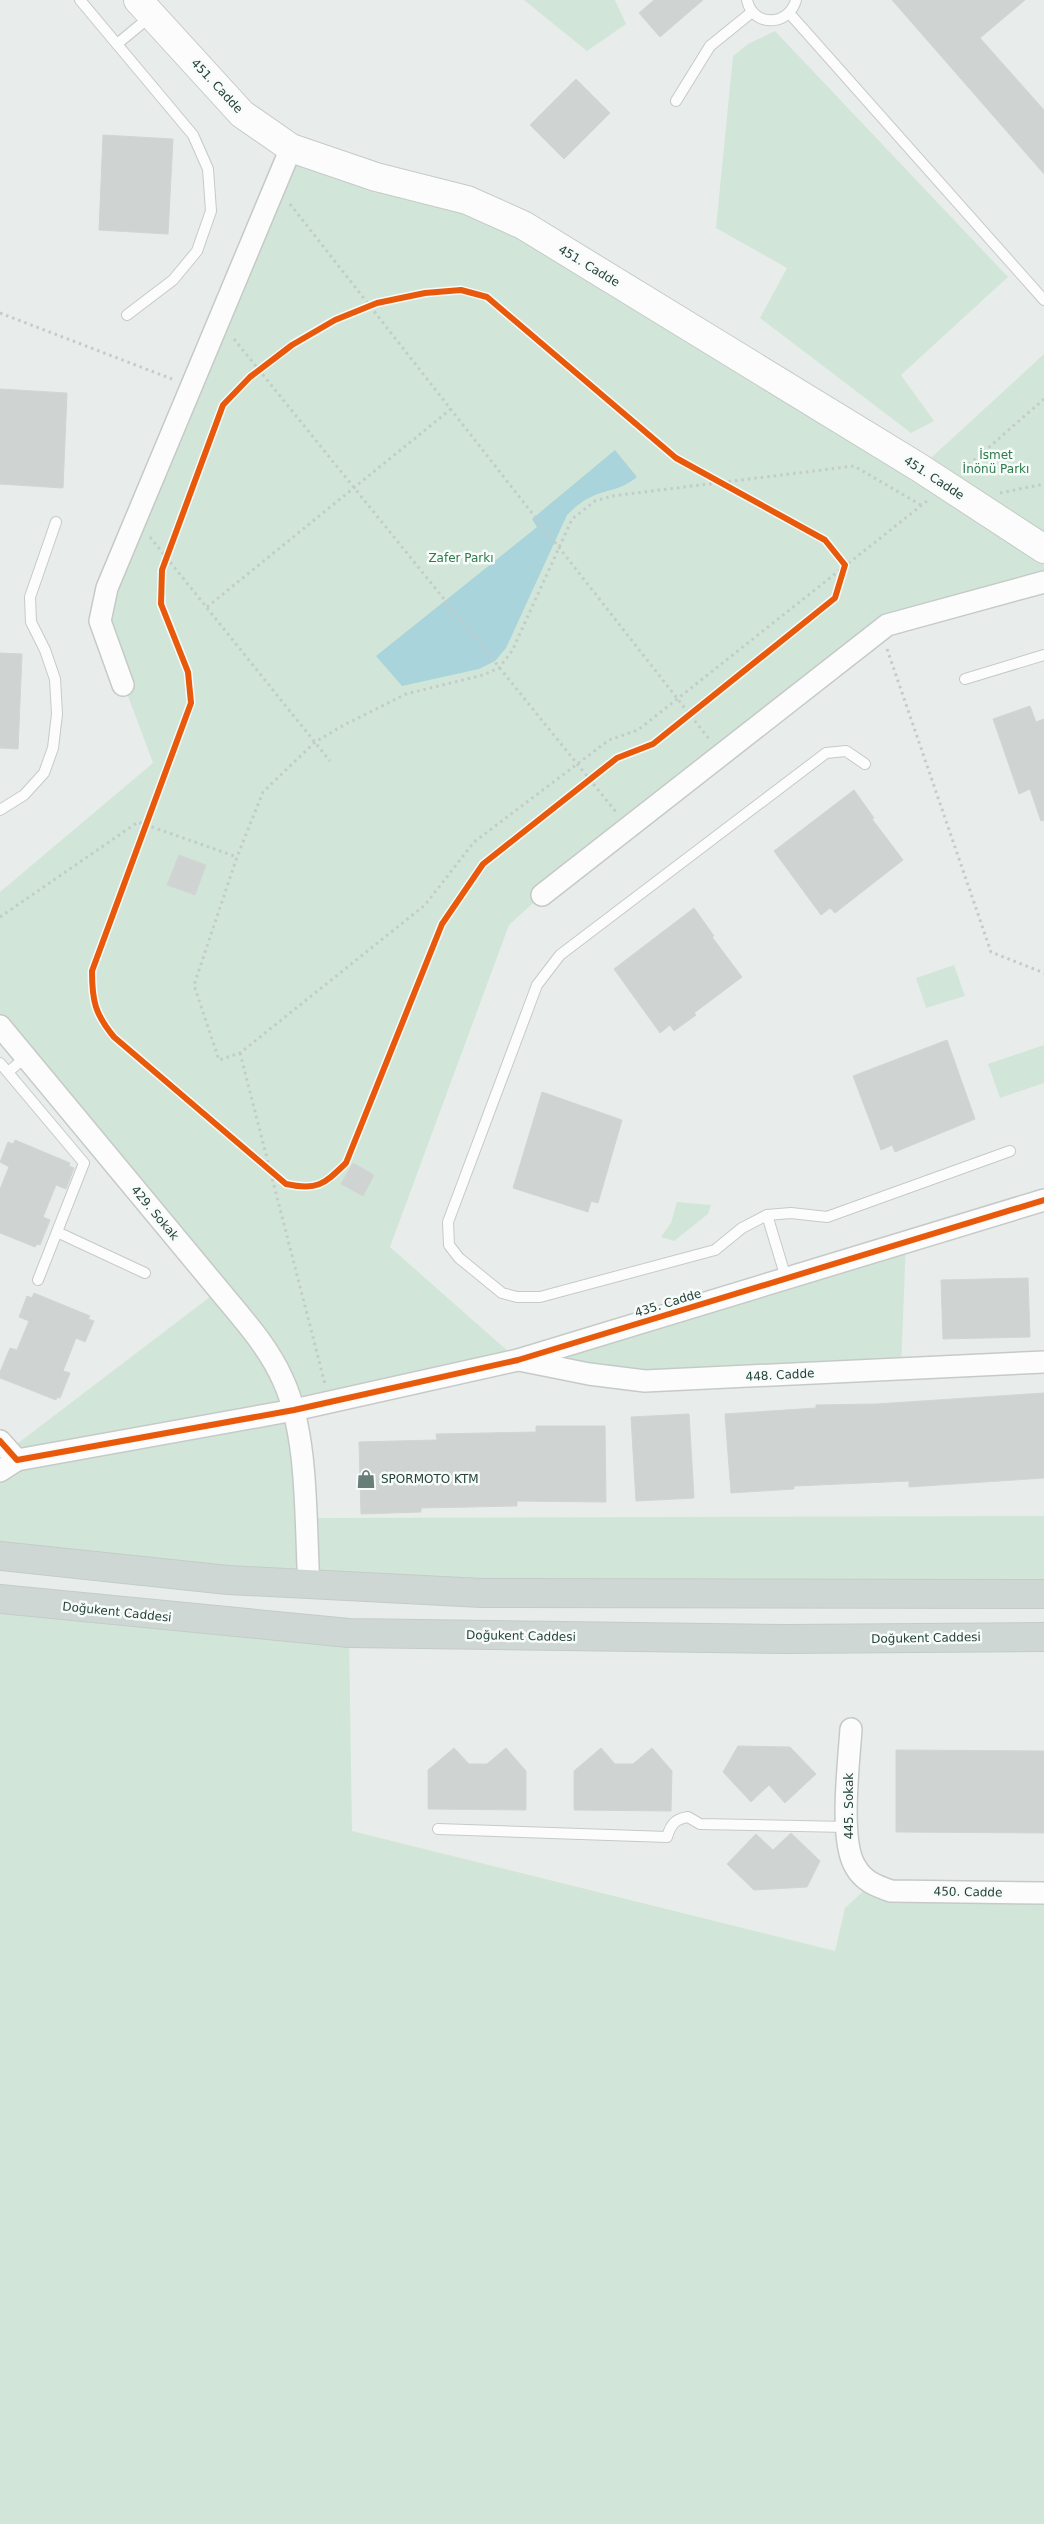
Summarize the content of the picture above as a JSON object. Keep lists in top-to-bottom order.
{
  "streets": {
    "main road": ["Doğukent Caddesi"],
    "street": [
      "451. Cadde",
      "429. Sokak",
      "435. Cadde",
      "448. Cadde",
      "445. Sokak",
      "450. Cadde"
    ]
  },
  "crossings": [
    ["429. Sokak", "435. Cadde"],
    ["435. Cadde", "448. Cadde"],
    ["445. Sokak", "450. Cadde"]
  ],
  "parks": ["İsmet İnönü Parkı", "Zafer Parkı"],
  "places": {
    "shop": ["SPORMOTO KTM"]
  }
}
